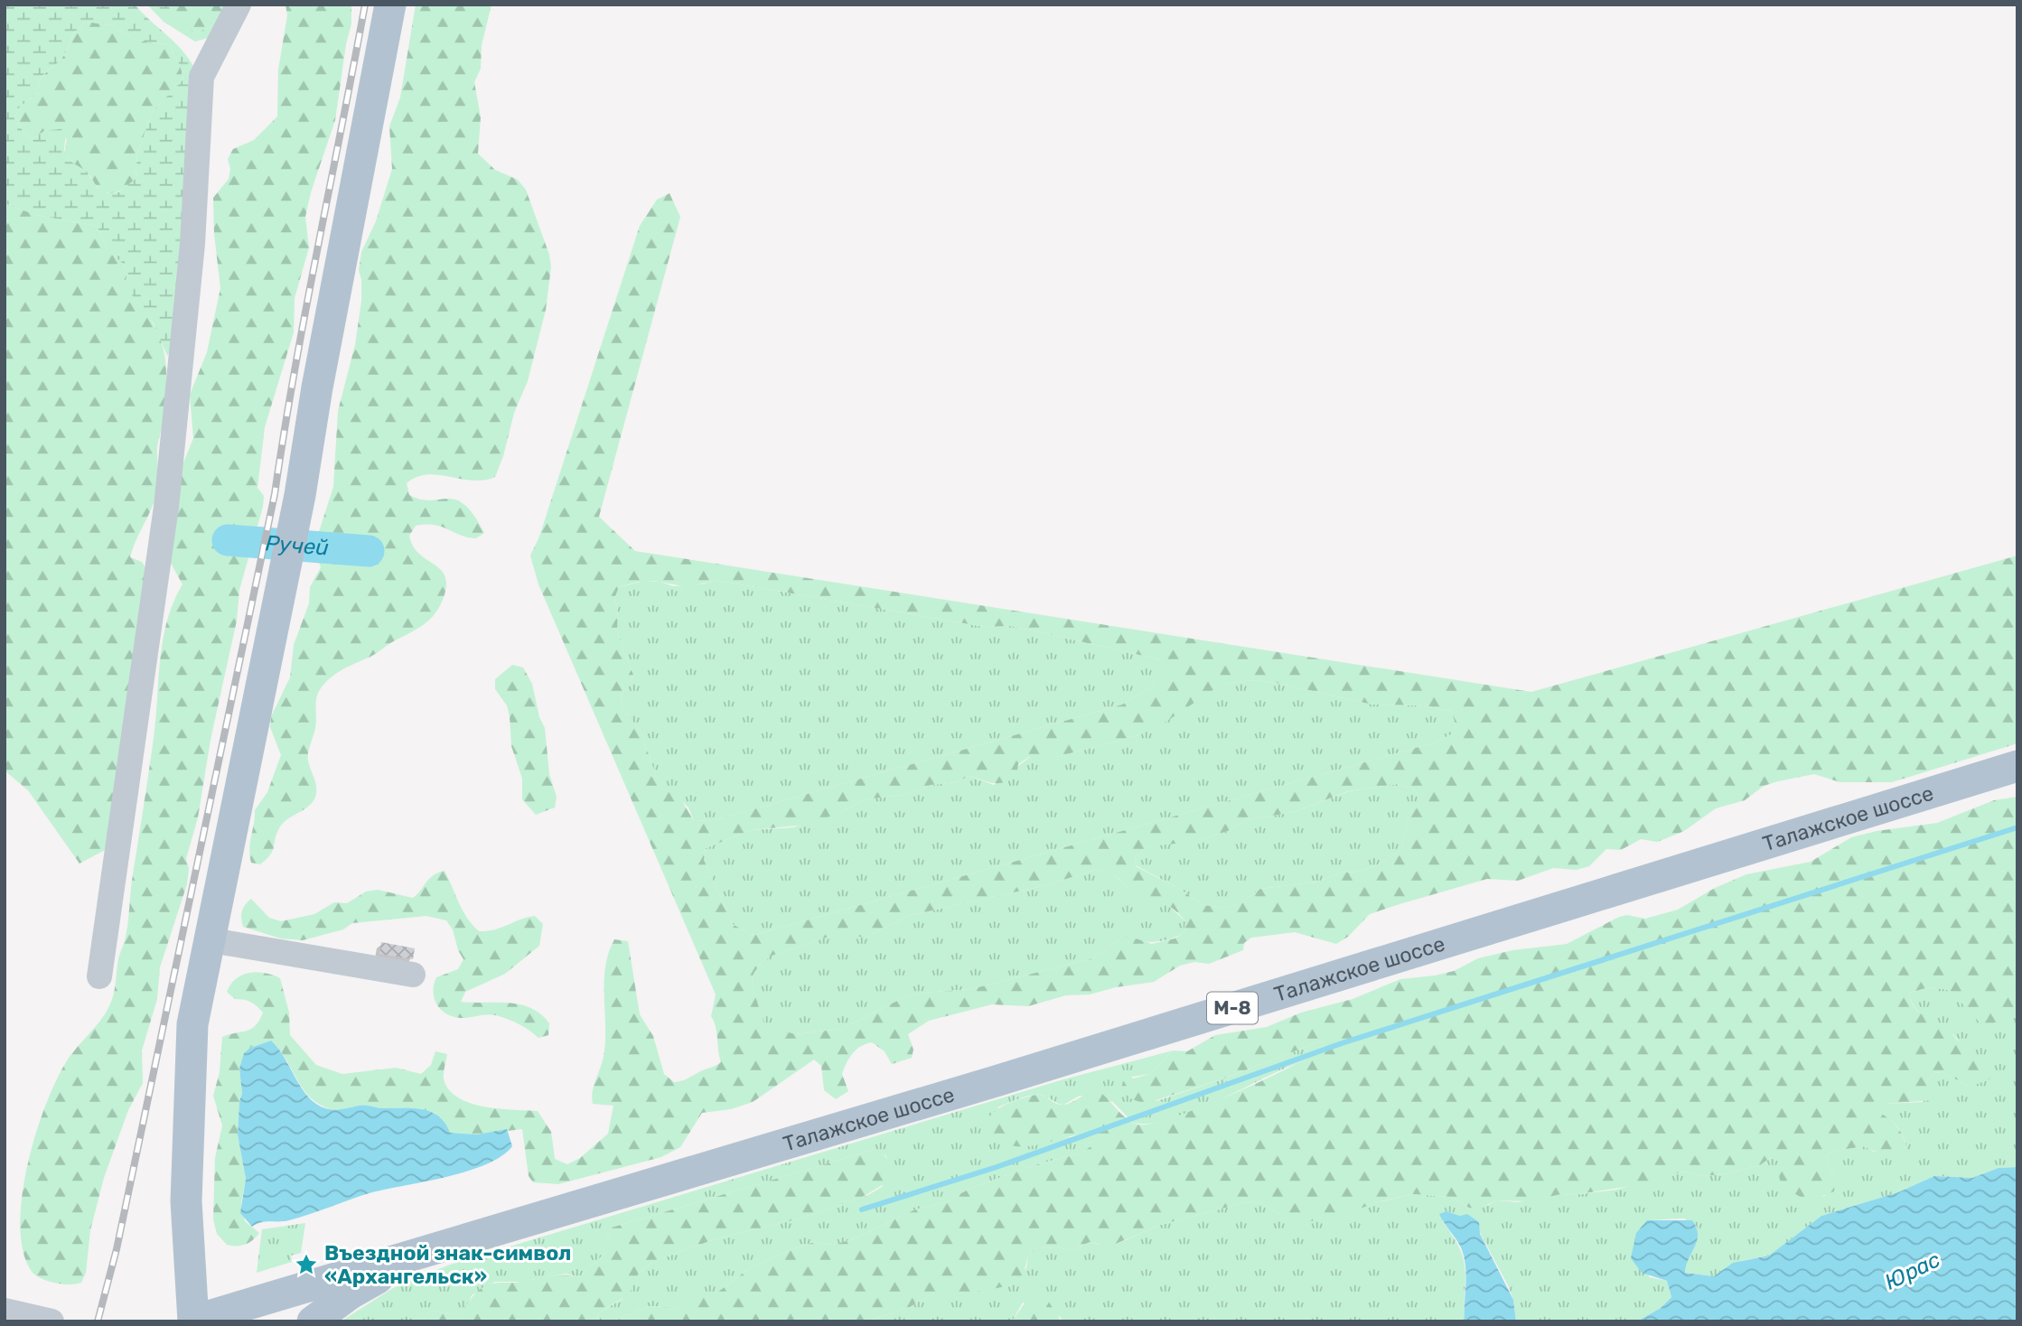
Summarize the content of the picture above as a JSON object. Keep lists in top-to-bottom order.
{
  "streets": {
    "main road": ["Талажское шоссе", "М-8"]
  },
  "water": ["Ручей", "Юрас"],
  "places": {
    "place": ["Въездной знак-символ «Архангельск»"]
  }
}
